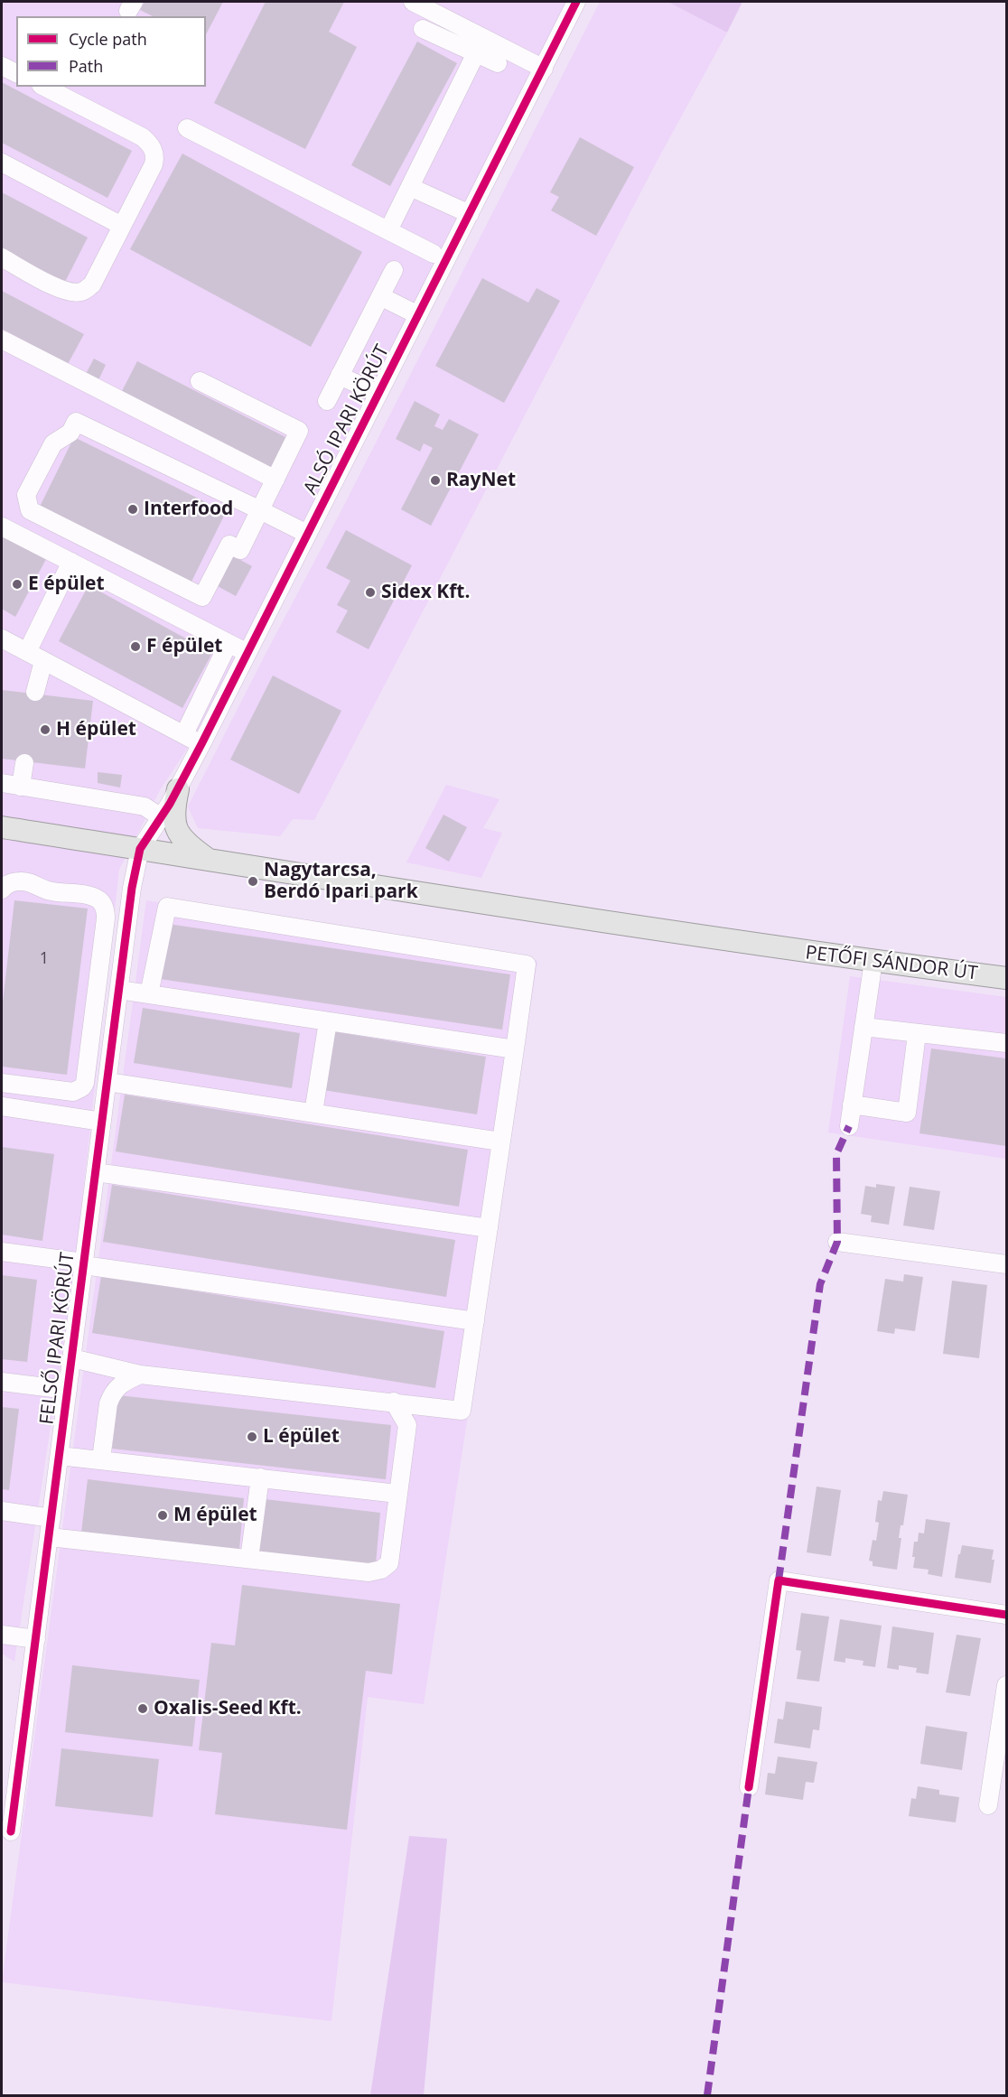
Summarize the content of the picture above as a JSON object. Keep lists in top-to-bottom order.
{
  "streets": {
    "main road": ["PETŐFI SÁNDOR ÚT"],
    "street": ["ALSÓ IPARI KÖRÚT", "FELSŐ IPARI KÖRÚT"]
  },
  "crossings": [
    ["ALSÓ IPARI KÖRÚT", "PETŐFI SÁNDOR ÚT"],
    ["ALSÓ IPARI KÖRÚT", "FELSŐ IPARI KÖRÚT"],
    ["PETŐFI SÁNDOR ÚT", "FELSŐ IPARI KÖRÚT"]
  ],
  "places": [
    "RayNet",
    "Interfood",
    "E épület",
    "Sidex Kft.",
    "F épület",
    "H épület",
    "Nagytarcsa, Berdó Ipari park",
    "L épület",
    "M épület",
    "Oxalis-Seed Kft."
  ],
  "house_numbers": ["1"],
  "legend": ["Cycle path", "Path"]
}
